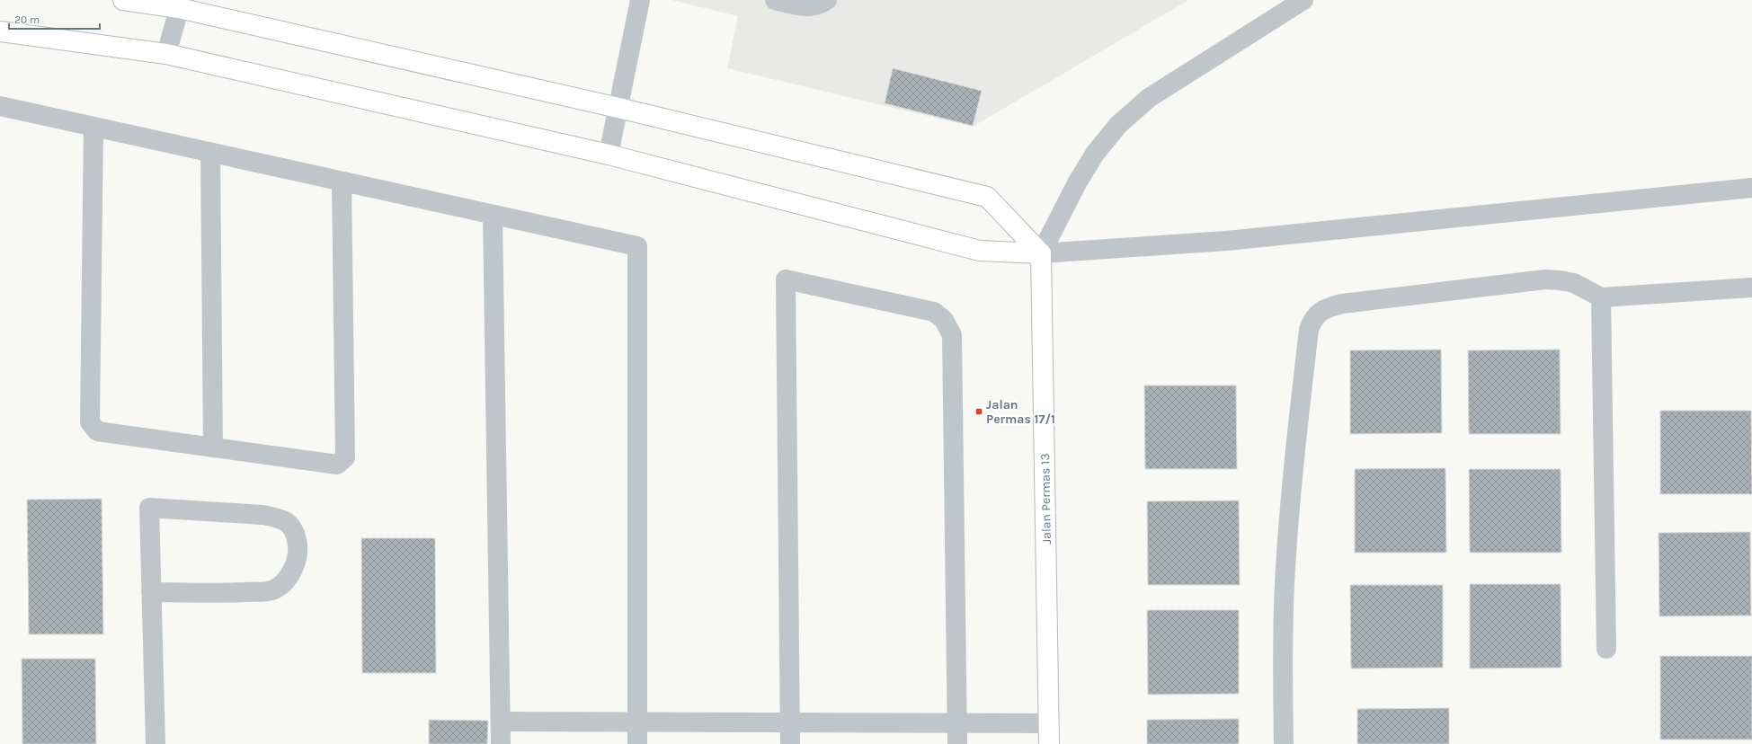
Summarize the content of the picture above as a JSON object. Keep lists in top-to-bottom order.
{
  "streets": {
    "main road": ["Jalan Permas 13"]
  },
  "places": {
    "transit": ["Jalan Permas 17/1"]
  },
  "scale_bar": "20 m"
}
